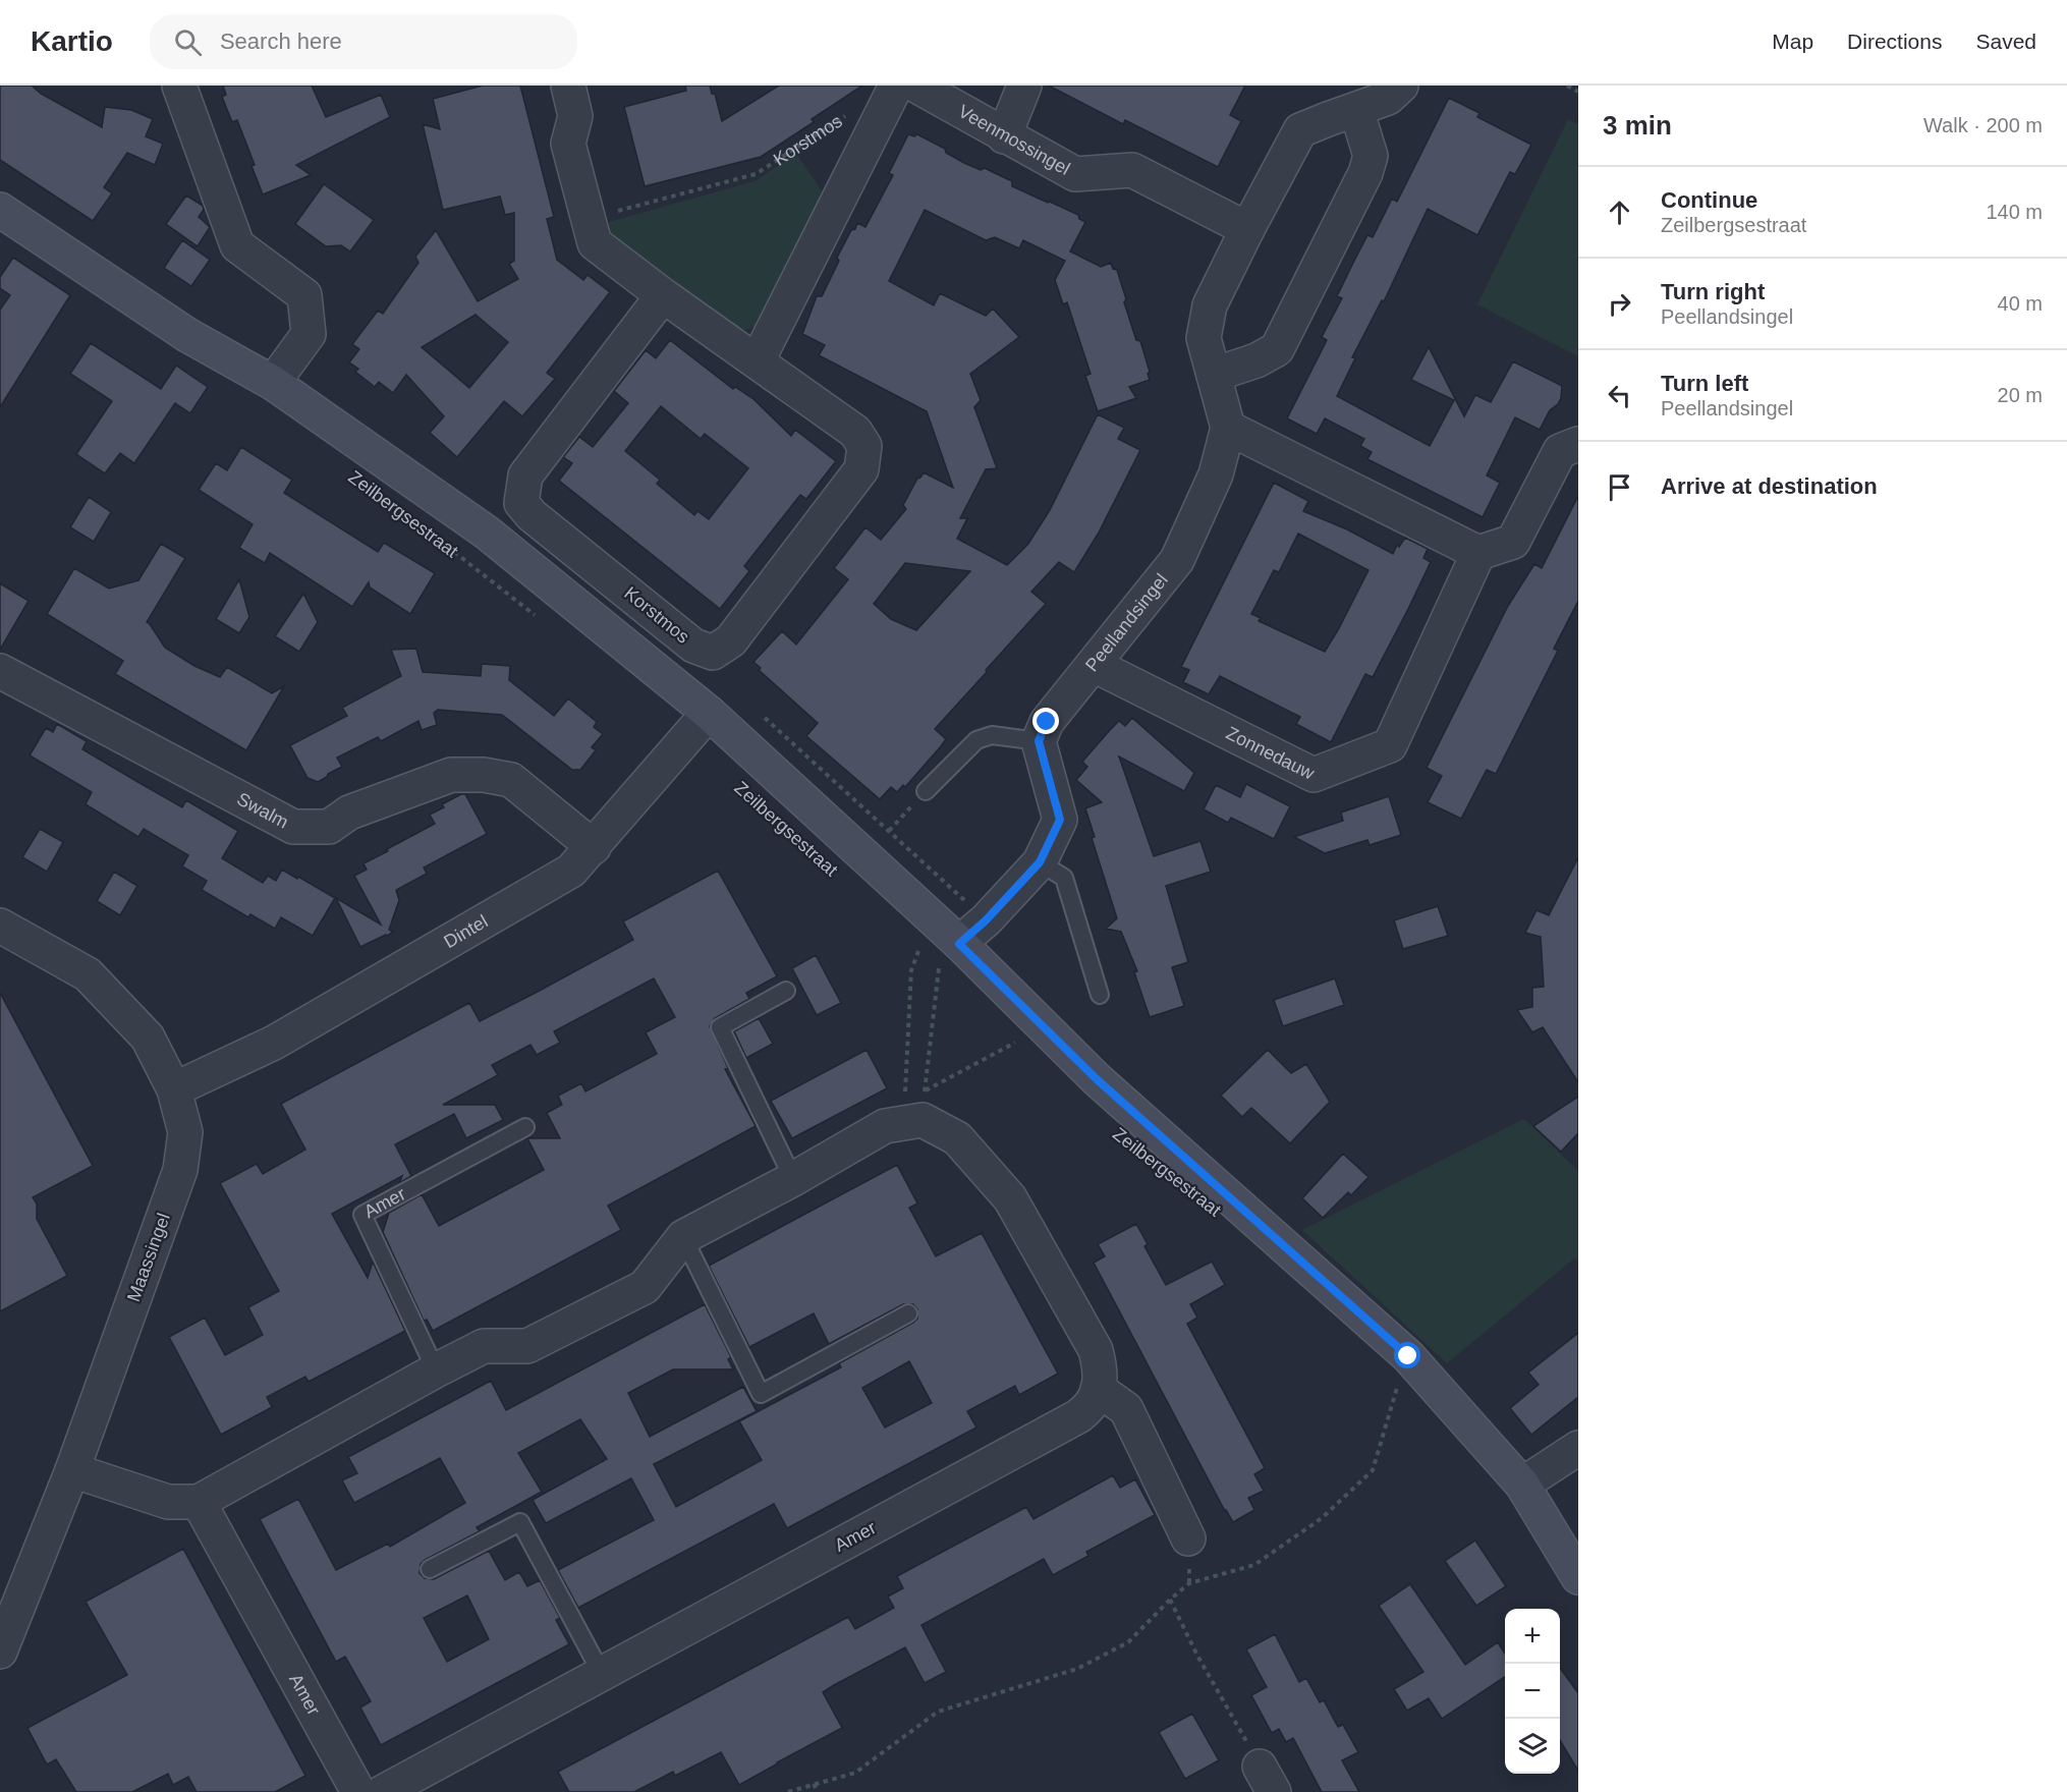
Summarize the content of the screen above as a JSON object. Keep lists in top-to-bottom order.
{
  "streets": {
    "street": [
      "Korstmos",
      "Veenmossingel",
      "Zeilbergsestraat",
      "Peellandsingel",
      "Zonnedauw",
      "Swalm",
      "Dintel",
      "Amer",
      "Maassingel"
    ]
  },
  "crossings": [
    ["Veenmossingel", "Peellandsingel"],
    ["Zeilbergsestraat", "Dintel"],
    ["Peellandsingel", "Zonnedauw"],
    ["Swalm", "Dintel"],
    ["Dintel", "Maassingel"]
  ],
  "page": {
    "header": "Kartio",
    "search": "Search here",
    "nav": ["Map", "Directions", "Saved"],
    "heading": ["3 min", "Walk · 200 m"],
    "list": [
      ["Continue", "Zeilbergsestraat", "140 m"],
      ["Turn right", "Peellandsingel", "40 m"],
      ["Turn left", "Peellandsingel", "20 m"],
      "Arrive at destination"
    ],
    "map_buttons": ["+", "−"]
  }
}
